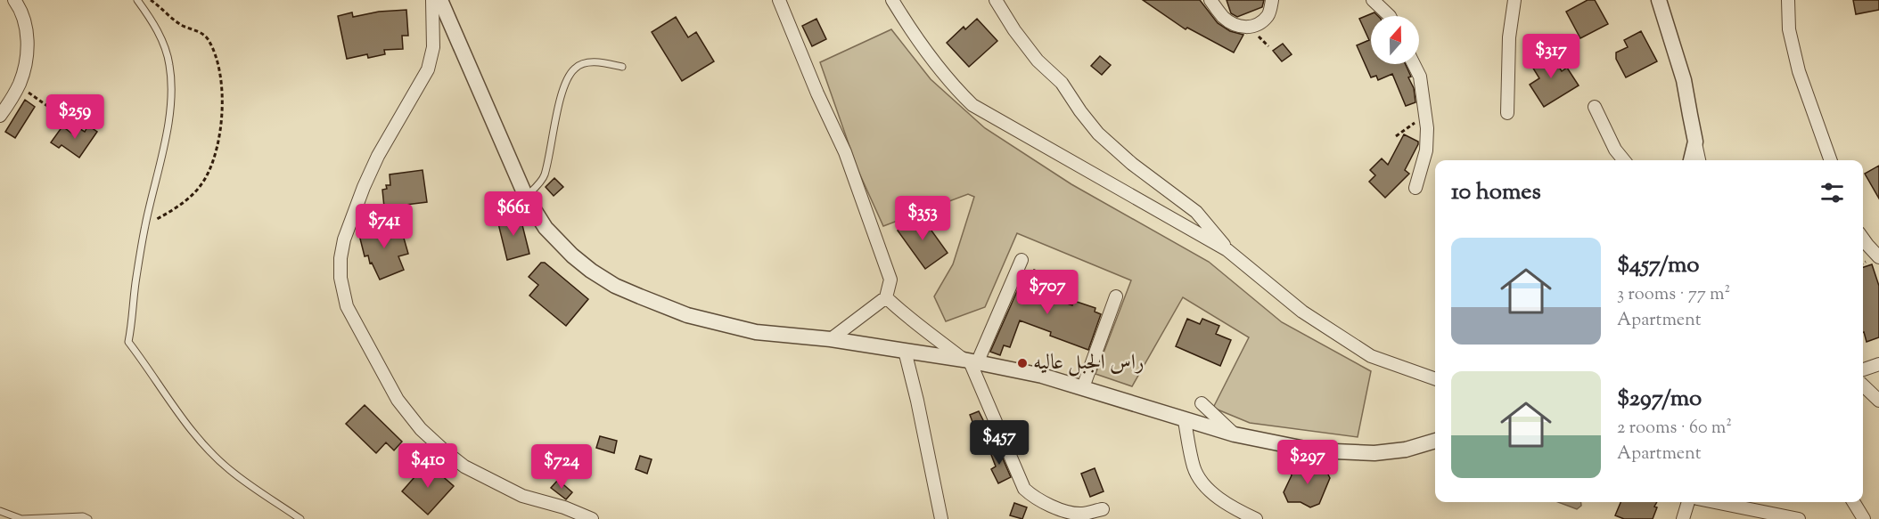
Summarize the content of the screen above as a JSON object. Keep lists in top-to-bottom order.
{
  "places": ["راس الجبل عاليه"],
  "north": "top",
  "page": {
    "price": [
      "$317",
      "$259",
      "$661",
      "$353",
      "$741",
      "$707",
      "$457",
      "$297",
      "$410",
      "$724"
    ],
    "heading": "10 homes",
    "list": [
      {
        "name": "$457/mo",
        "note": "3 rooms · 77 m² · Apartment"
      },
      {
        "name": "$297/mo",
        "note": "2 rooms · 60 m² · Apartment"
      }
    ]
  }
}
